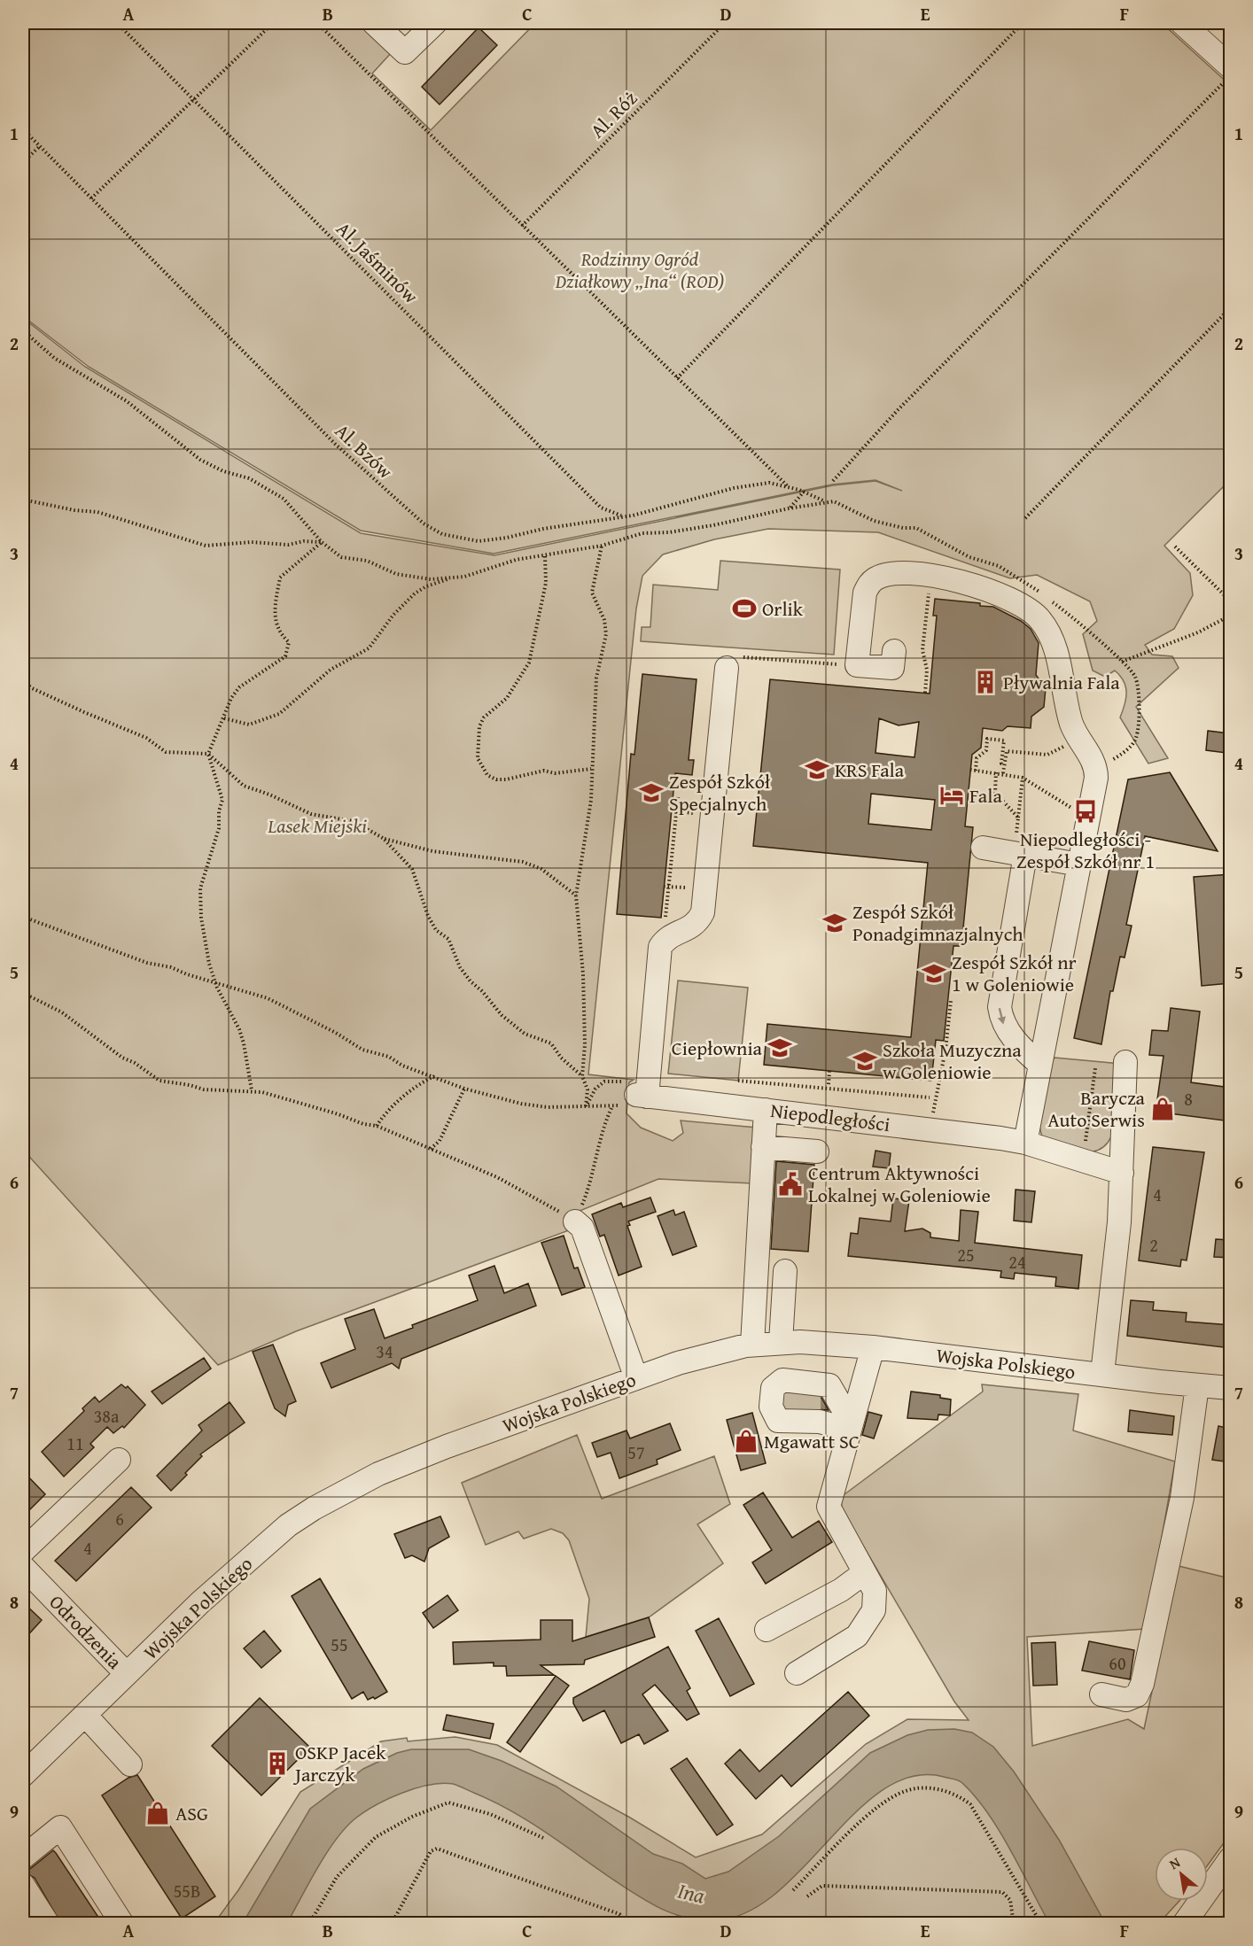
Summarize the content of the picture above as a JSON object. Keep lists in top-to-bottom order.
{
  "streets": {
    "street": ["Niepodległości", "Wojska Polskiego", "Odrodzenia"],
    "path": ["Al. Róż", "Al. Jaśminów", "Al. Bzów"]
  },
  "crossings": [
    ["Al. Jaśminów", "Al. Bzów"],
    ["Wojska Polskiego", "Odrodzenia"]
  ],
  "water": ["Ina"],
  "parks": ["Rodzinny Ogród Działkowy „Ina“ (ROD)", "Lasek Miejski"],
  "places": {
    "sports": ["Orlik"],
    "building": ["Pływalnia Fala", "OSKP Jacek Jarczyk"],
    "school or university": [
      "KRS Fala",
      "Zespół Szkół Specjalnych",
      "Zespół Szkół Ponadgimnazjalnych",
      "Zespół Szkół nr 1 w Goleniowie",
      "Ciepłownia",
      "Szkoła Muzyczna w Goleniowie"
    ],
    "hotel": ["Fala"],
    "bus stop": ["Niepodległości - Zespół Szkół nr 1"],
    "shop": ["Barycza Auto Serwis", "Mgawatt SC", "ASG"],
    "public building": ["Centrum Aktywności Lokalnej w Goleniowie"]
  },
  "house_numbers": [
    "8",
    "4",
    "2",
    "25",
    "24",
    "34",
    "38a",
    "11",
    "57",
    "6",
    "4",
    "55",
    "60",
    "55B"
  ],
  "north": "top left",
  "grid": {
    "columns": [
      "A",
      "B",
      "C",
      "D",
      "E",
      "F"
    ],
    "rows": [
      "1",
      "2",
      "3",
      "4",
      "5",
      "6",
      "7",
      "8",
      "9"
    ]
  }
}
